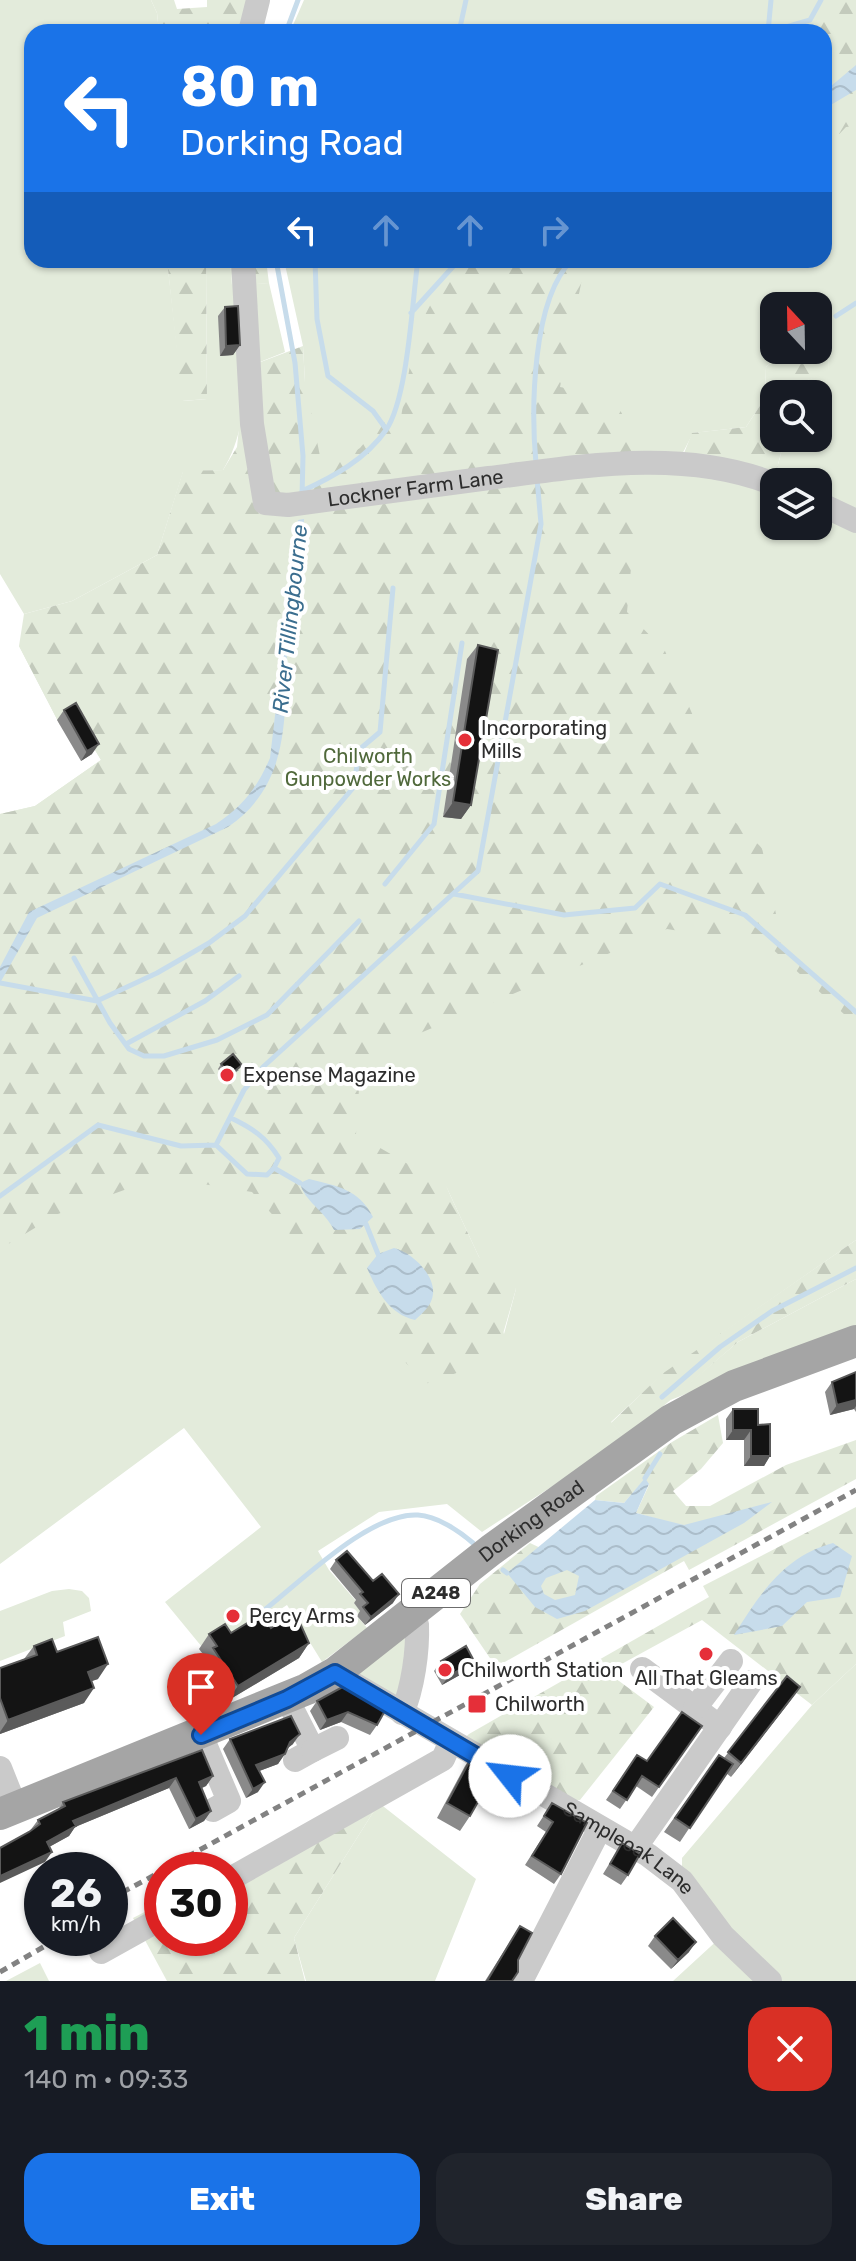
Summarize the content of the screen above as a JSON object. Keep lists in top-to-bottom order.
{
  "streets": {
    "main road": ["Dorking Road", "A248"],
    "street": ["Lockner Farm Lane", "Sampleoak Lane"]
  },
  "crossings": [
    ["Dorking Road", "Sampleoak Lane"]
  ],
  "water": ["River Tillingbourne"],
  "parks": ["Chilworth Gunpowder Works"],
  "places": {
    "other": [
      "Incorporating Mills",
      "Expense Magazine",
      "Percy Arms",
      "All That Gleams",
      "Chilworth Station"
    ],
    "transit": ["Chilworth"]
  },
  "north": "top",
  "page": {
    "turn": ["80 m", "Dorking Road"],
    "speed": "26 km/h",
    "limit": "30",
    "heading": ["1 min", "140 m · 09:33"],
    "buttons": ["Exit", "Share"]
  }
}
